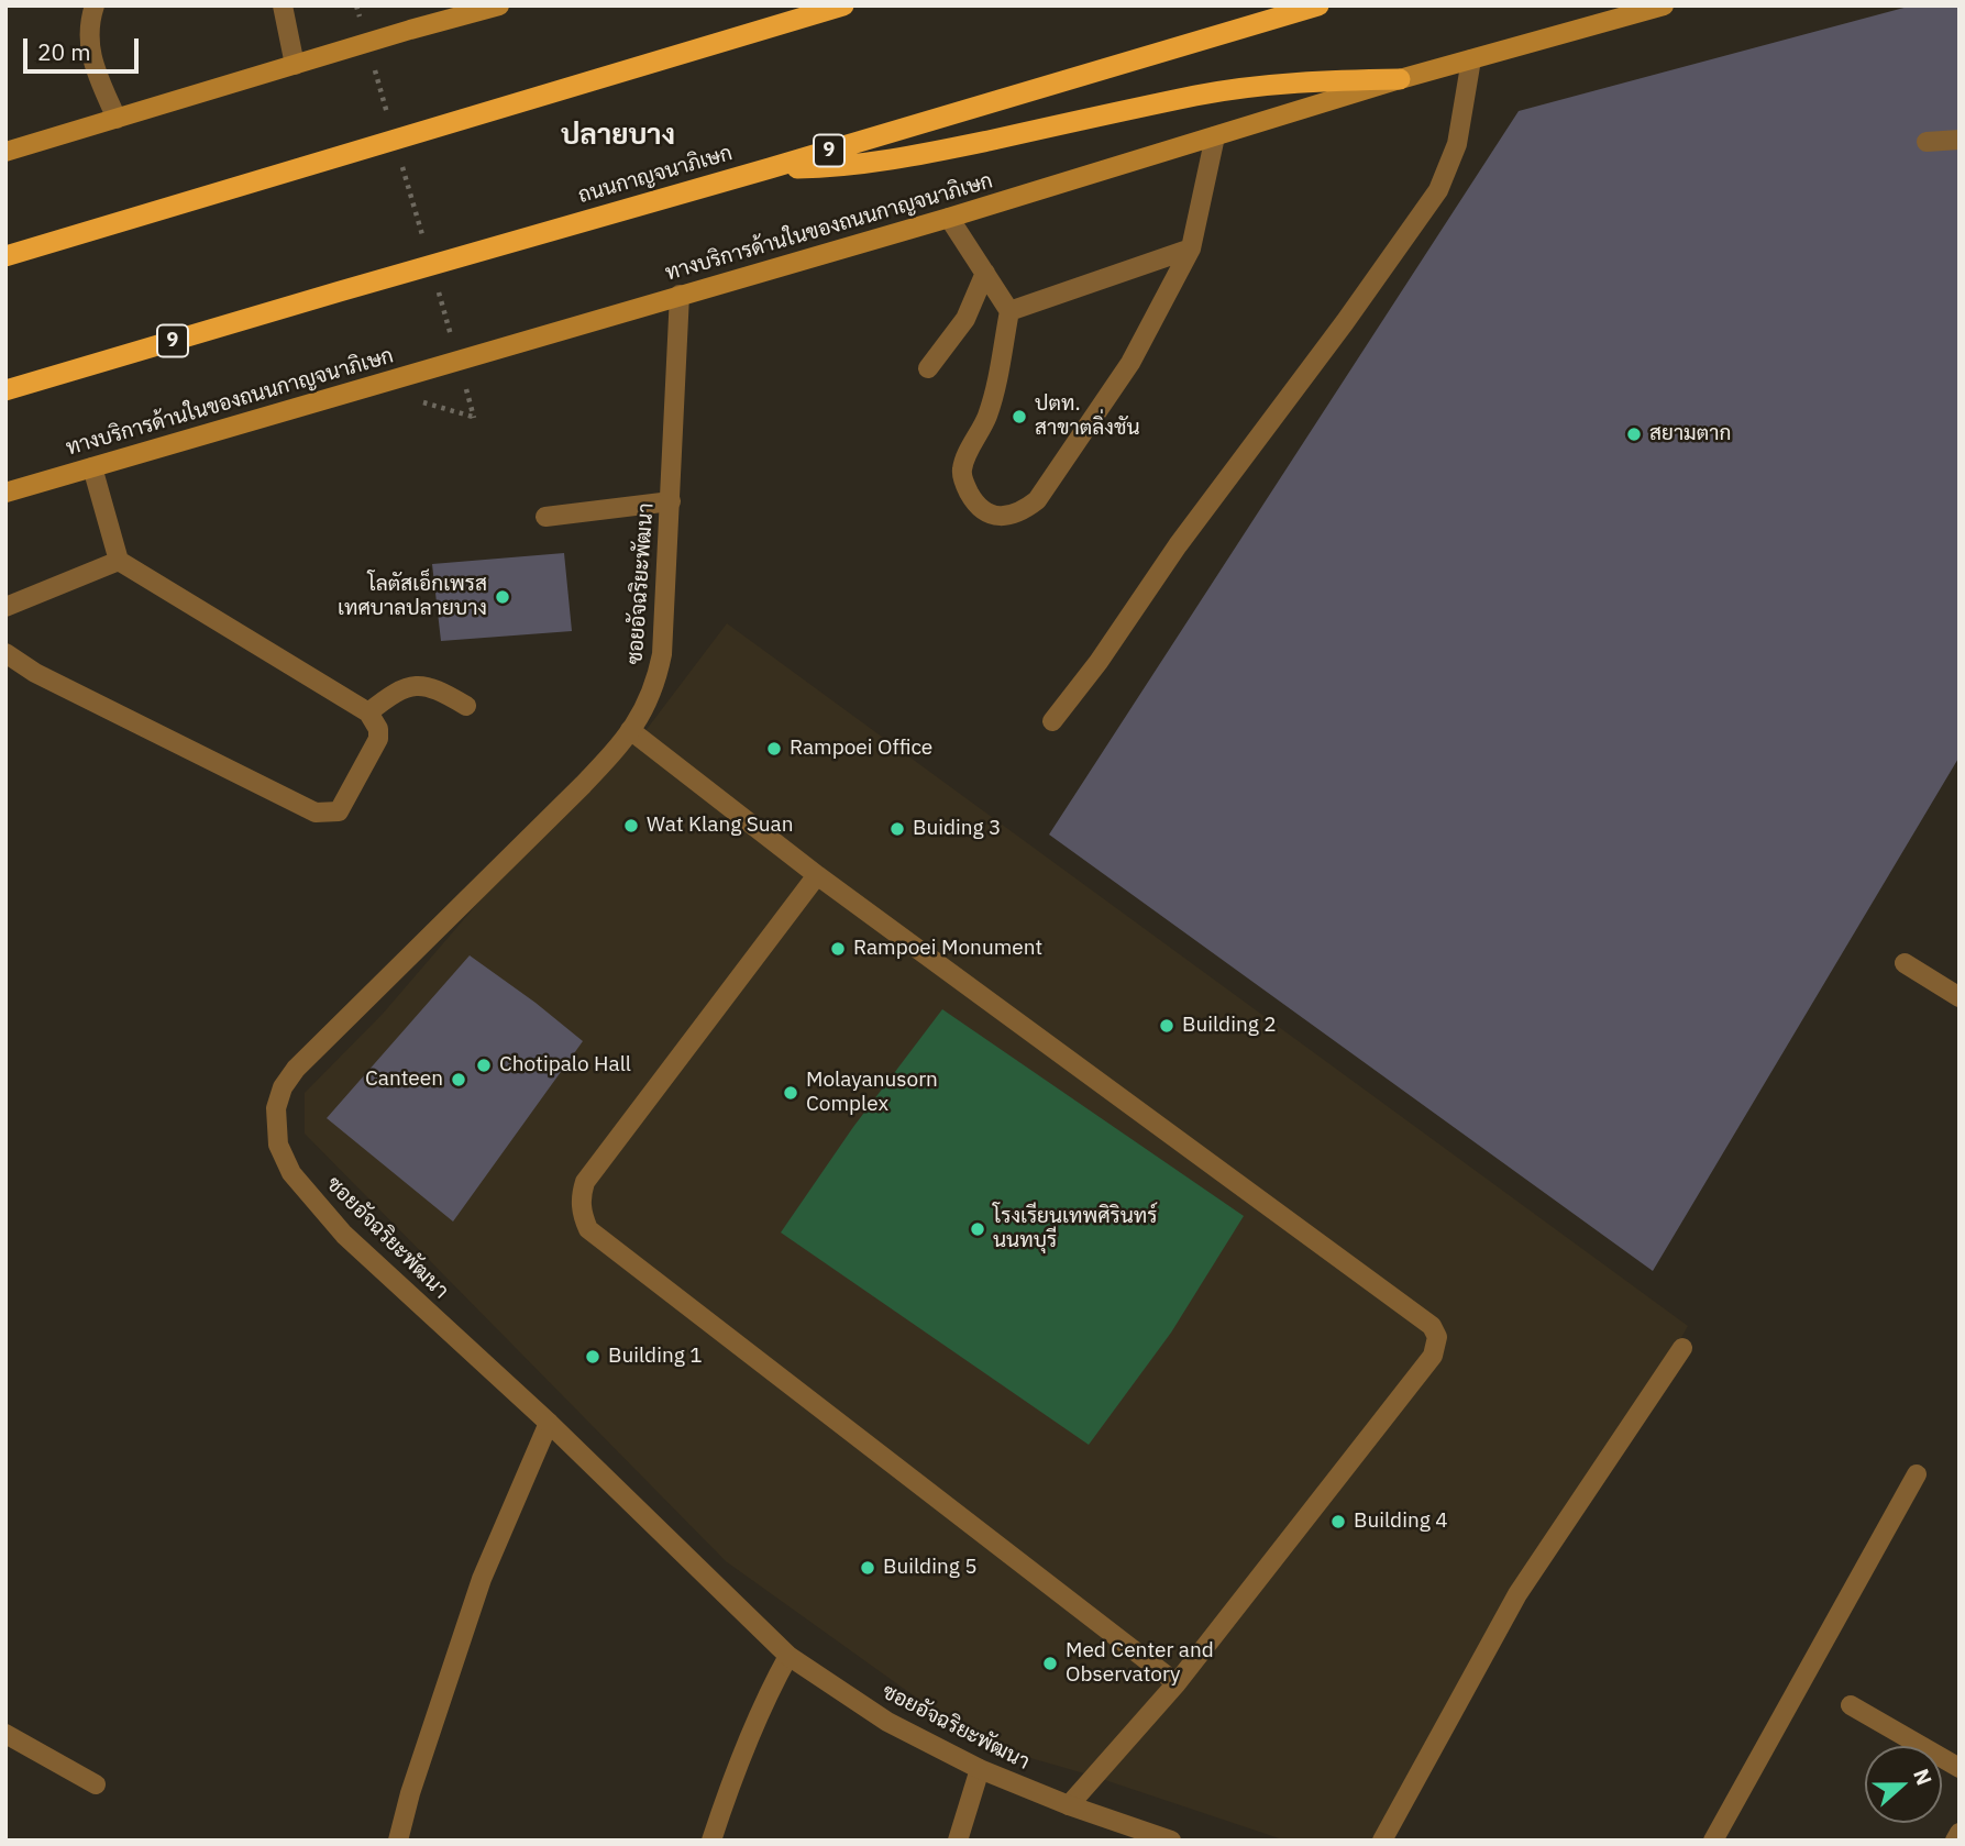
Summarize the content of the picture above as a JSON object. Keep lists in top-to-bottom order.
{
  "streets": {
    "highway": ["9", "ถนนกาญจนาภิเษก"],
    "main road": ["ทางบริการด้านในของถนนกาญจนาภิเษก"],
    "street": ["ซอยอัจฉริยะพัฒนา"]
  },
  "crossings": [
    ["ทางบริการด้านในของถนนกาญจนาภิเษก", "ซอยอัจฉริยะพัฒนา"]
  ],
  "districts": ["ปลายบาง"],
  "places": [
    "ปตท. สาขาตลิ่งชัน",
    "สยามตาก",
    "โลตัสเอ็กเพรส เทศบาลปลายบาง",
    "Rampoei Office",
    "Wat Klang Suan",
    "Buiding 3",
    "Rampoei Monument",
    "Building 2",
    "Chotipalo Hall",
    "Canteen",
    "Molayanusorn Complex",
    "โรงเรียนเทพศิรินทร์ นนทบุรี",
    "Building 1",
    "Building 4",
    "Building 5",
    "Med Center and Observatory"
  ],
  "scale_bar": "20 m",
  "north": "right"
}
